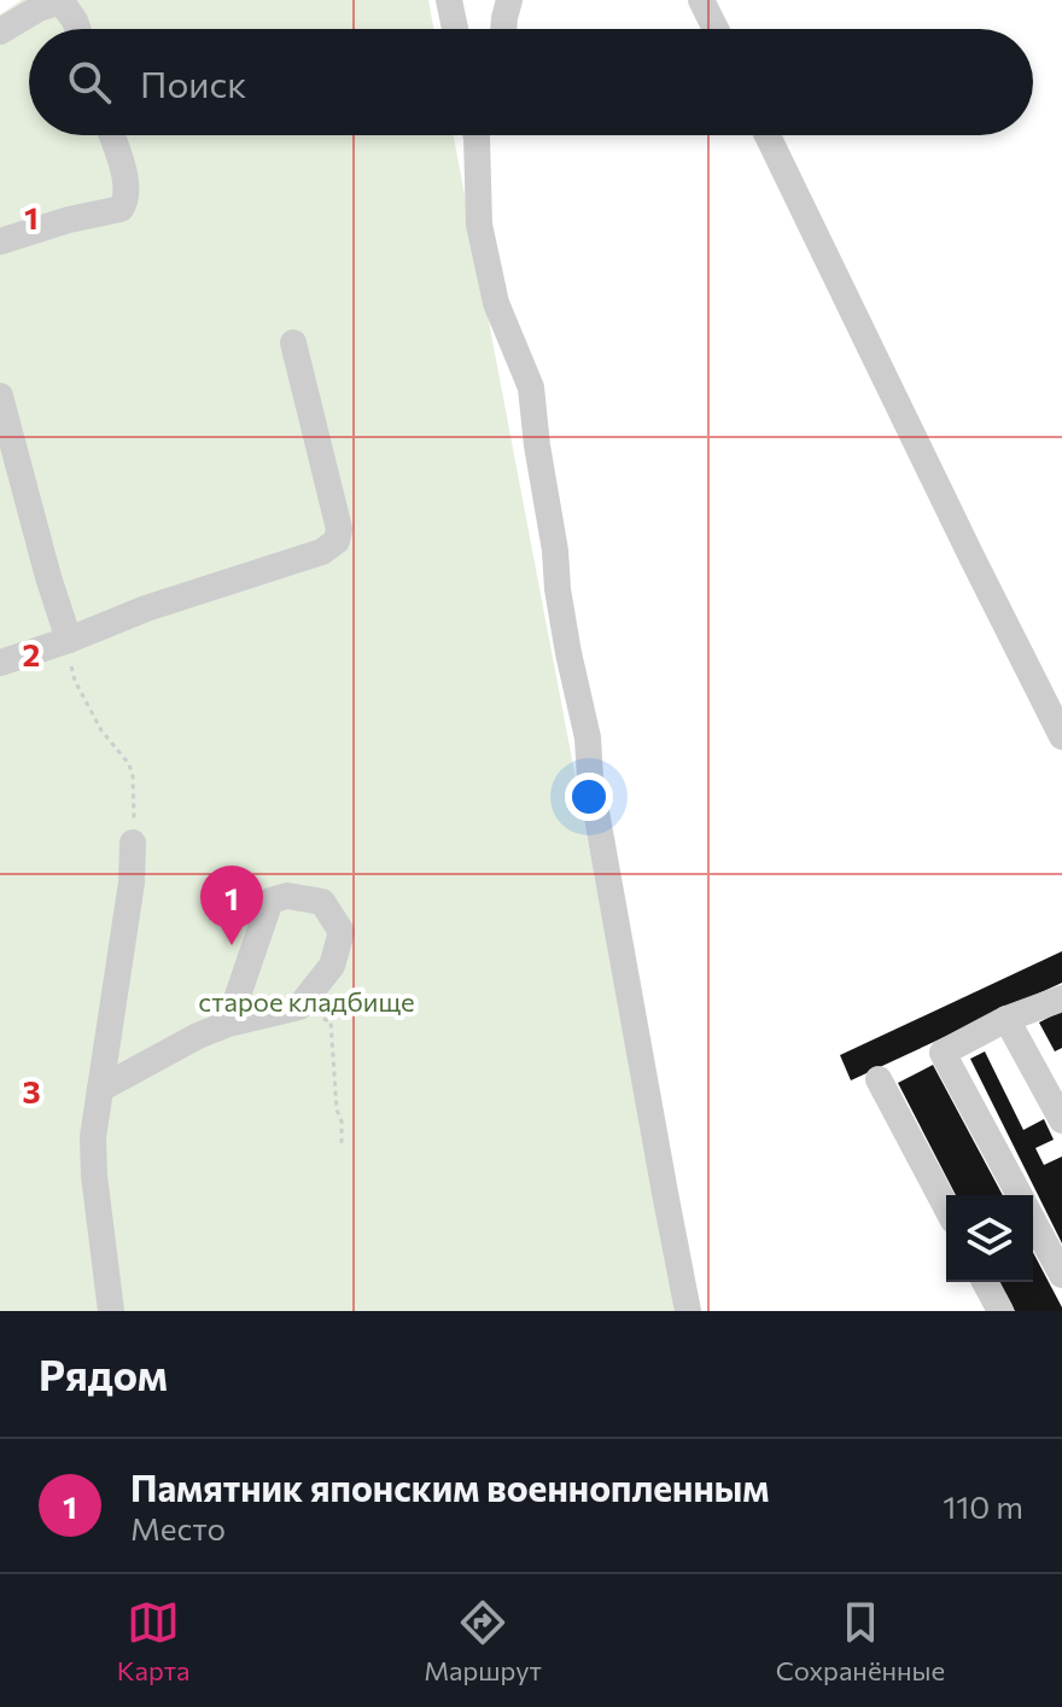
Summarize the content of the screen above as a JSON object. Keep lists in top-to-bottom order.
{
  "parks": ["старое кладбище"],
  "page": {
    "search": "Поиск",
    "pins": "1",
    "heading": "Рядом",
    "list": [
      {
        "mark": "1",
        "name": "Памятник японским военнопленным",
        "note": "Место",
        "value": "110 m"
      }
    ],
    "nav": ["Карта", "Маршрут", "Сохранённые"]
  },
  "grid": {
    "rows": ["1", "2", "3"]
  }
}
